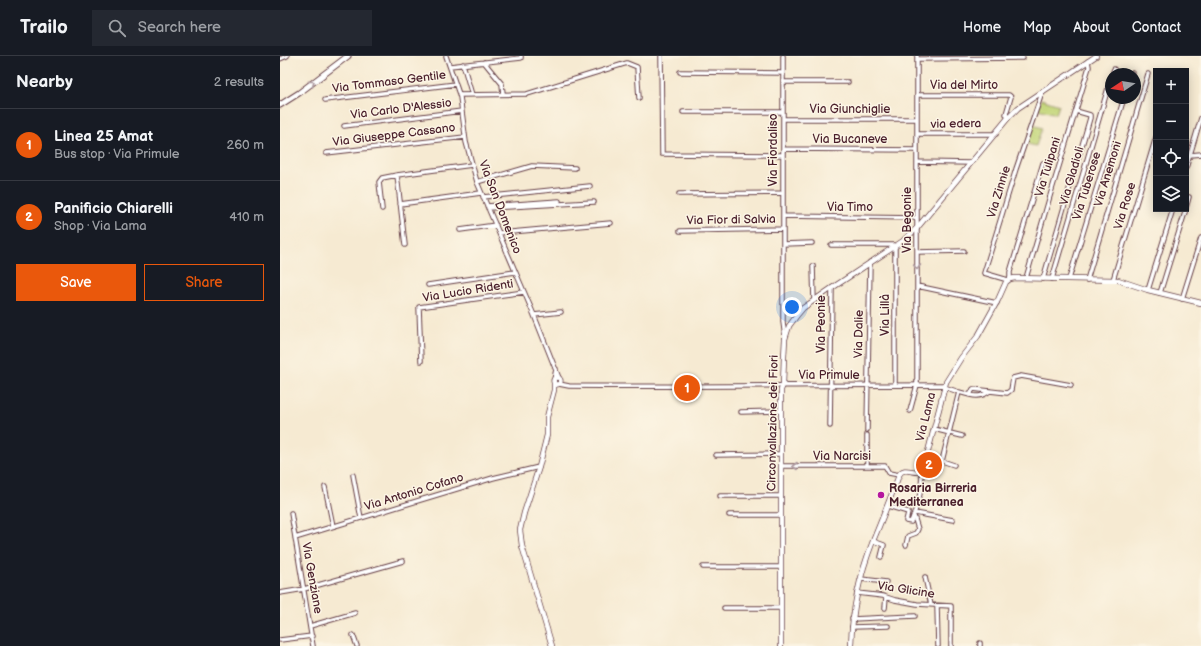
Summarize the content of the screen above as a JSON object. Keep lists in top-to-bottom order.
{
  "streets": {
    "street": [
      "Via Tommaso Gentile",
      "Via del Mirto",
      "Via Carlo D'Alessio",
      "Via Giunchiglie",
      "via edera",
      "Via Giuseppe Cassano",
      "Via Bucaneve",
      "Via Fiordaliso",
      "Via Tulipani",
      "Via Anemoni",
      "Via Gladioli",
      "Via Tuberose",
      "Via Zinnie",
      "Via Rose",
      "Via San Domenico",
      "Via Timo",
      "Via Fior di Salvia",
      "Via Begonie",
      "Via Lucio Ridenti",
      "Via Lillà",
      "Via Peonie",
      "Via Dalie",
      "Via Primule",
      "Via Lama",
      "Circonvallazione dei Fiori",
      "Via Narcisi",
      "Via Antonio Cofano",
      "Via Genziane",
      "Via Glicine"
    ]
  },
  "crossings": [
    ["Via Tommaso Gentile", "Via San Domenico"],
    ["Via del Mirto", "Via Begonie"],
    ["Via del Mirto", "Circonvallazione dei Fiori"],
    ["Via Carlo D'Alessio", "Via San Domenico"],
    ["Via Giunchiglie", "Via Fiordaliso"],
    ["Via Giunchiglie", "Via Begonie"],
    ["via edera", "Via Begonie"],
    ["via edera", "Circonvallazione dei Fiori"],
    ["Via Giuseppe Cassano", "Via San Domenico"],
    ["Via Bucaneve", "Via Fiordaliso"],
    ["Via Bucaneve", "Via Begonie"],
    ["Via Fiordaliso", "Via Timo"],
    ["Via Fiordaliso", "Via Fior di Salvia"],
    ["Via Fiordaliso", "Circonvallazione dei Fiori"],
    ["Via Tulipani", "Circonvallazione dei Fiori"],
    ["Via Zinnie", "Via Lama"],
    ["Via Zinnie", "Circonvallazione dei Fiori"],
    ["Via San Domenico", "Via Lucio Ridenti"],
    ["Via San Domenico", "Via Primule"],
    ["Via Timo", "Via Begonie"],
    ["Via Begonie", "Via Primule"],
    ["Via Begonie", "Circonvallazione dei Fiori"],
    ["Via Lillà", "Via Primule"],
    ["Via Lillà", "Circonvallazione dei Fiori"],
    ["Via Peonie", "Via Primule"],
    ["Via Peonie", "Circonvallazione dei Fiori"],
    ["Via Dalie", "Via Primule"],
    ["Via Dalie", "Circonvallazione dei Fiori"],
    ["Via Dalie", "Via Narcisi"],
    ["Via Primule", "Via Lama"],
    ["Via Primule", "Circonvallazione dei Fiori"],
    ["Circonvallazione dei Fiori", "Via Narcisi"],
    ["Via Antonio Cofano", "Via Genziane"]
  ],
  "one_way": ["Via Narcisi"],
  "places": ["Rosaria Birreria Mediterranea"],
  "north": "left",
  "page": {
    "header": "Trailo",
    "search": "Search here",
    "nav": [
      "Home",
      "Map",
      "About",
      "Contact"
    ],
    "heading": ["Nearby", "2 results"],
    "map_buttons": ["+", "−"],
    "list": [
      {
        "mark": "1",
        "name": "Linea 25 Amat",
        "note": "Bus stop · Via Primule",
        "value": "260 m"
      },
      {
        "mark": "2",
        "name": "Panificio Chiarelli",
        "note": "Shop · Via Lama",
        "value": "410 m"
      }
    ],
    "buttons": ["Save", "Share"],
    "pins": ["1", "2"]
  }
}
